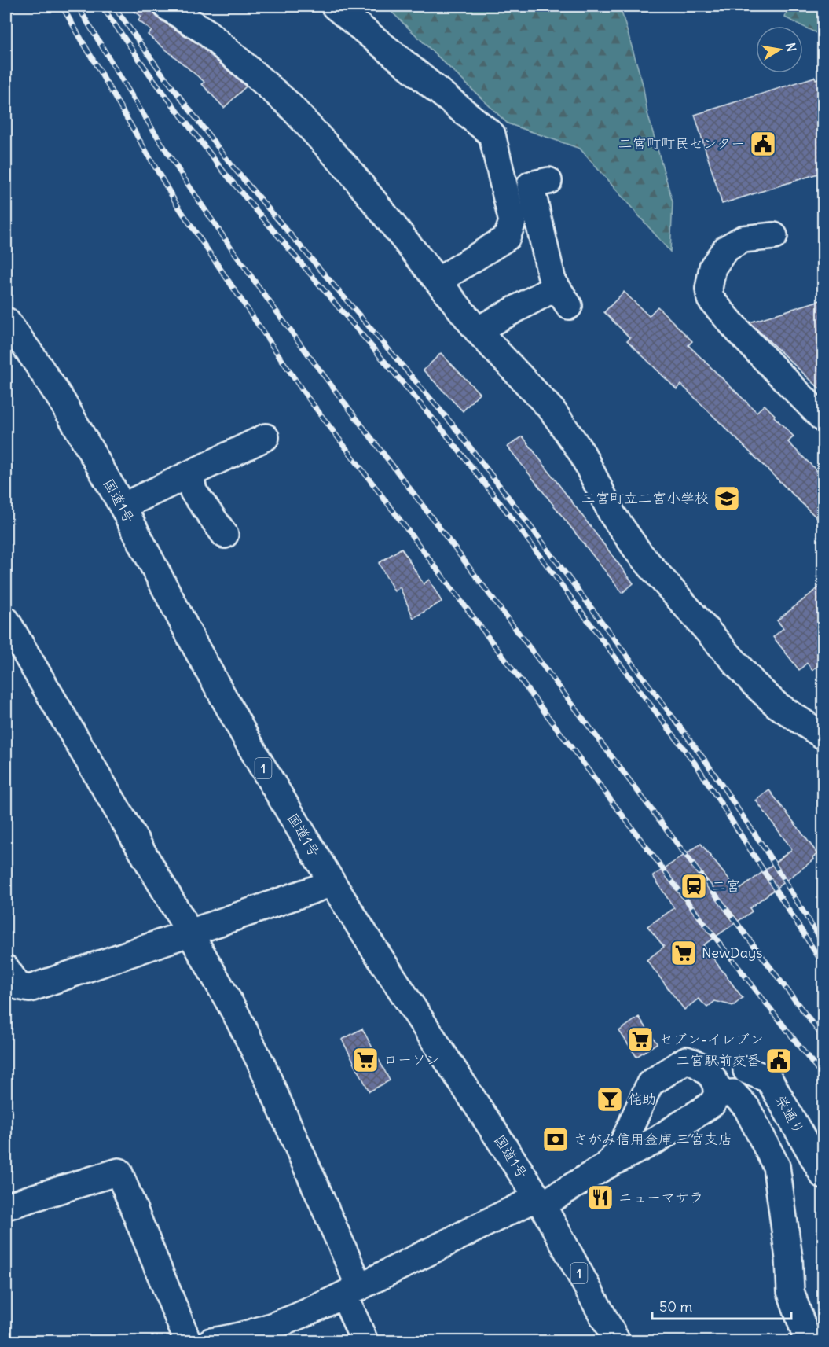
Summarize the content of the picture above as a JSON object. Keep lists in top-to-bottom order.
{
  "streets": {
    "main road": ["国道1号", "1", "栄通り"]
  },
  "places": {
    "public building": ["二宮町町民センター", "二宮駅前交番"],
    "school or university": ["二宮町立二宮小学校"],
    "station": ["二宮"],
    "supermarket": ["NewDays", "セブン-イレブン", "ローソン"],
    "bar": ["侘助"],
    "bank": ["さがみ信用金庫 二宮支店"],
    "restaurant": ["ニューマサラ"]
  },
  "scale_bar": "50 m",
  "north": "right"
}
